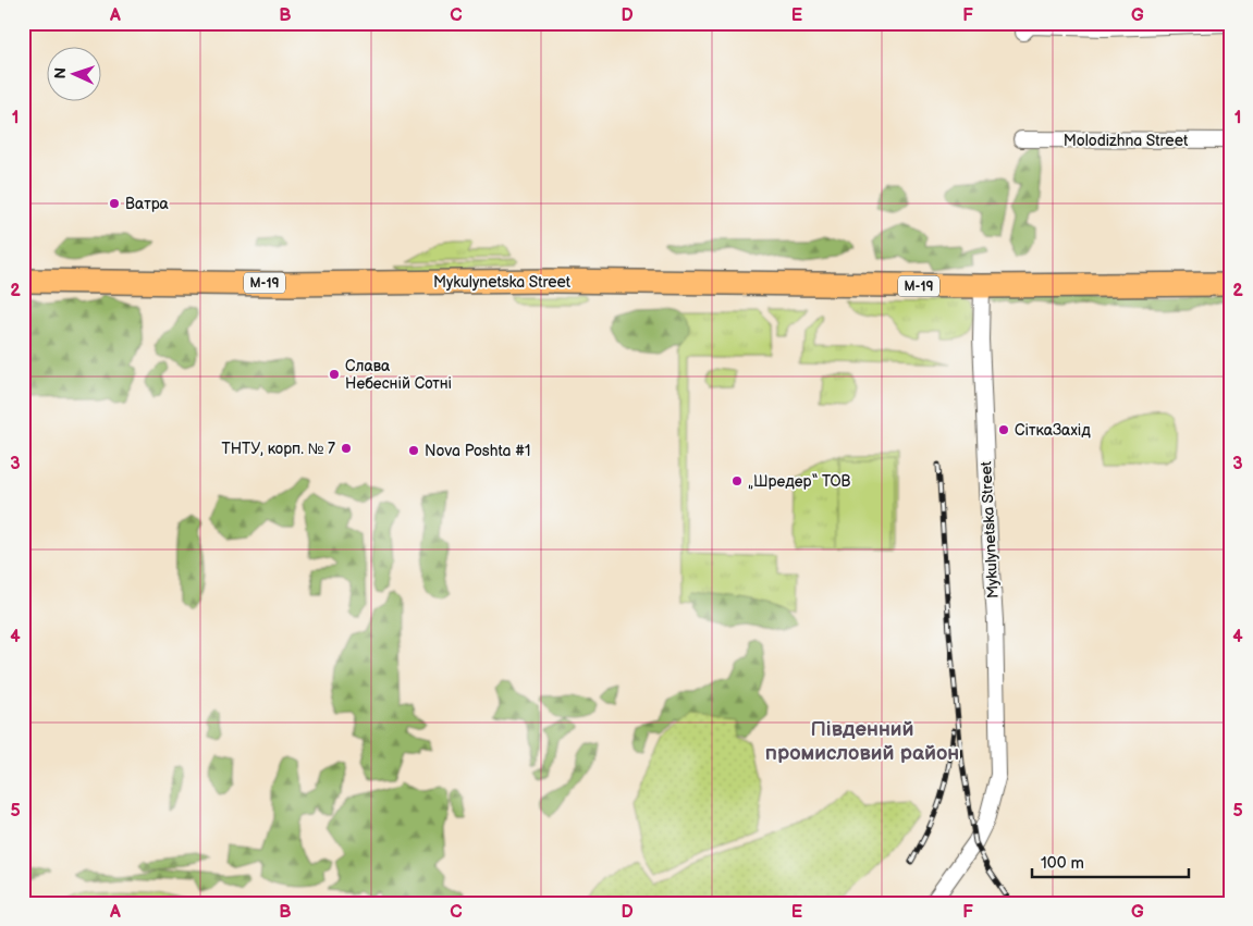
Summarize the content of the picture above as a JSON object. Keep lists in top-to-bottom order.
{
  "streets": {
    "highway": ["Mykulynetska Street", "М-19"],
    "street": ["Molodizhna Street"]
  },
  "districts": ["Південний промисловий район"],
  "places": [
    "Ватра",
    "Слава Небесній Сотні",
    "СіткаЗахід",
    "ТНТУ, корп. № 7",
    "Nova Poshta #1",
    "„Шредер“ ТОВ"
  ],
  "scale_bar": "100 m",
  "north": "left",
  "grid": {
    "columns": [
      "A",
      "B",
      "C",
      "D",
      "E",
      "F",
      "G"
    ],
    "rows": [
      "1",
      "2",
      "3",
      "4",
      "5"
    ]
  }
}
